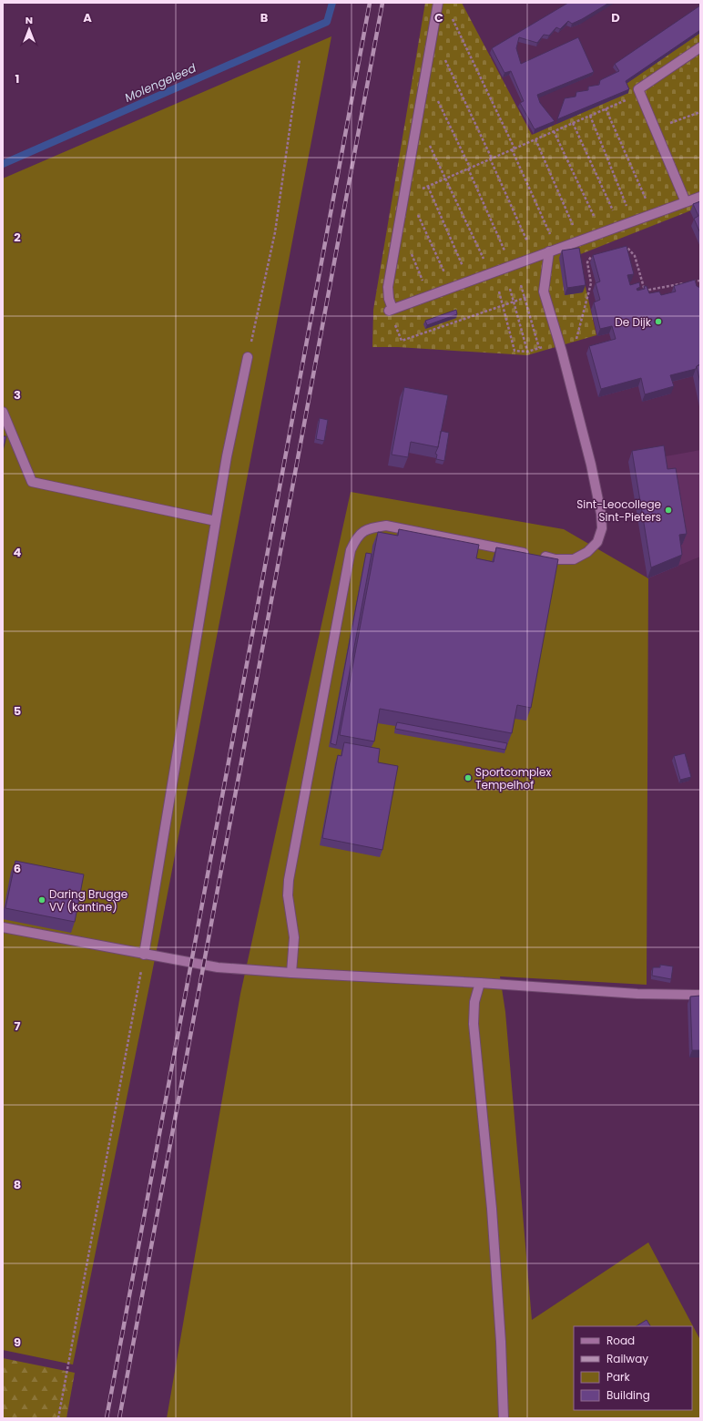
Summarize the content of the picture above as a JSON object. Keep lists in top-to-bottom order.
{
  "water": ["Molengeleed"],
  "places": [
    "De Dijk",
    "Sint-Leocollege Sint-Pieters",
    "Sportcomplex Tempelhof",
    "Daring Brugge VV (kantine)"
  ],
  "legend": [
    "Road",
    "Railway",
    "Park",
    "Building"
  ],
  "north": "top",
  "grid": {
    "columns": [
      "A",
      "B",
      "C",
      "D"
    ],
    "rows": [
      "1",
      "2",
      "3",
      "4",
      "5",
      "6",
      "7",
      "8",
      "9"
    ]
  }
}
